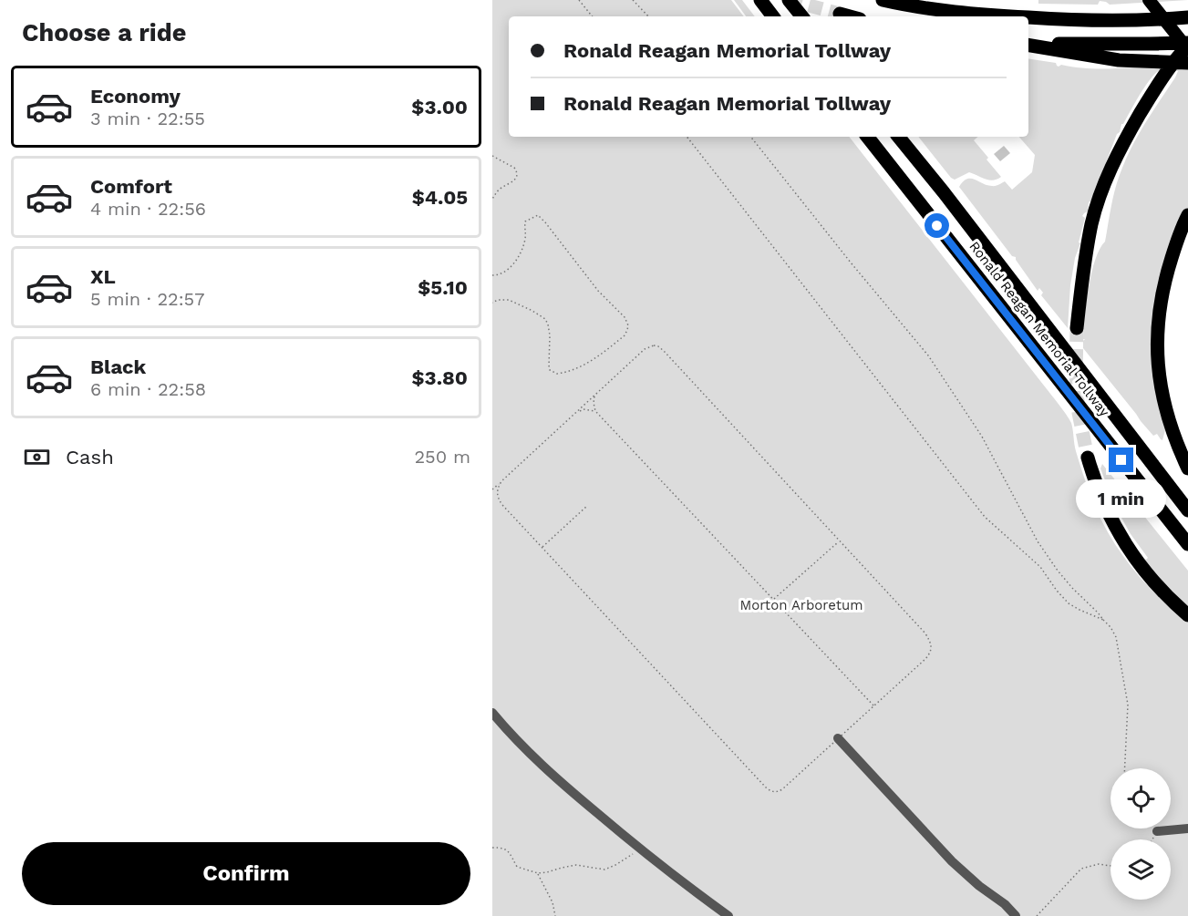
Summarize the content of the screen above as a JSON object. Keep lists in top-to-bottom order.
{
  "streets": {
    "highway": ["Ronald Reagan Memorial Tollway"]
  },
  "parks": ["Morton Arboretum"],
  "page": {
    "heading": "Choose a ride",
    "banner": ["Ronald Reagan Memorial Tollway", "Ronald Reagan Memorial Tollway"],
    "list": [
      {
        "name": "Economy",
        "note": "3 min · 22:55",
        "value": "$3.00"
      },
      {
        "name": "Comfort",
        "note": "4 min · 22:56",
        "value": "$4.05"
      },
      {
        "name": "XL",
        "note": "5 min · 22:57",
        "value": "$5.10"
      },
      {
        "name": "Black",
        "note": "6 min · 22:58",
        "value": "$3.80"
      }
    ],
    "pay": ["Cash", "250 m"],
    "bubble": "1 min",
    "buttons": "Confirm"
  }
}
